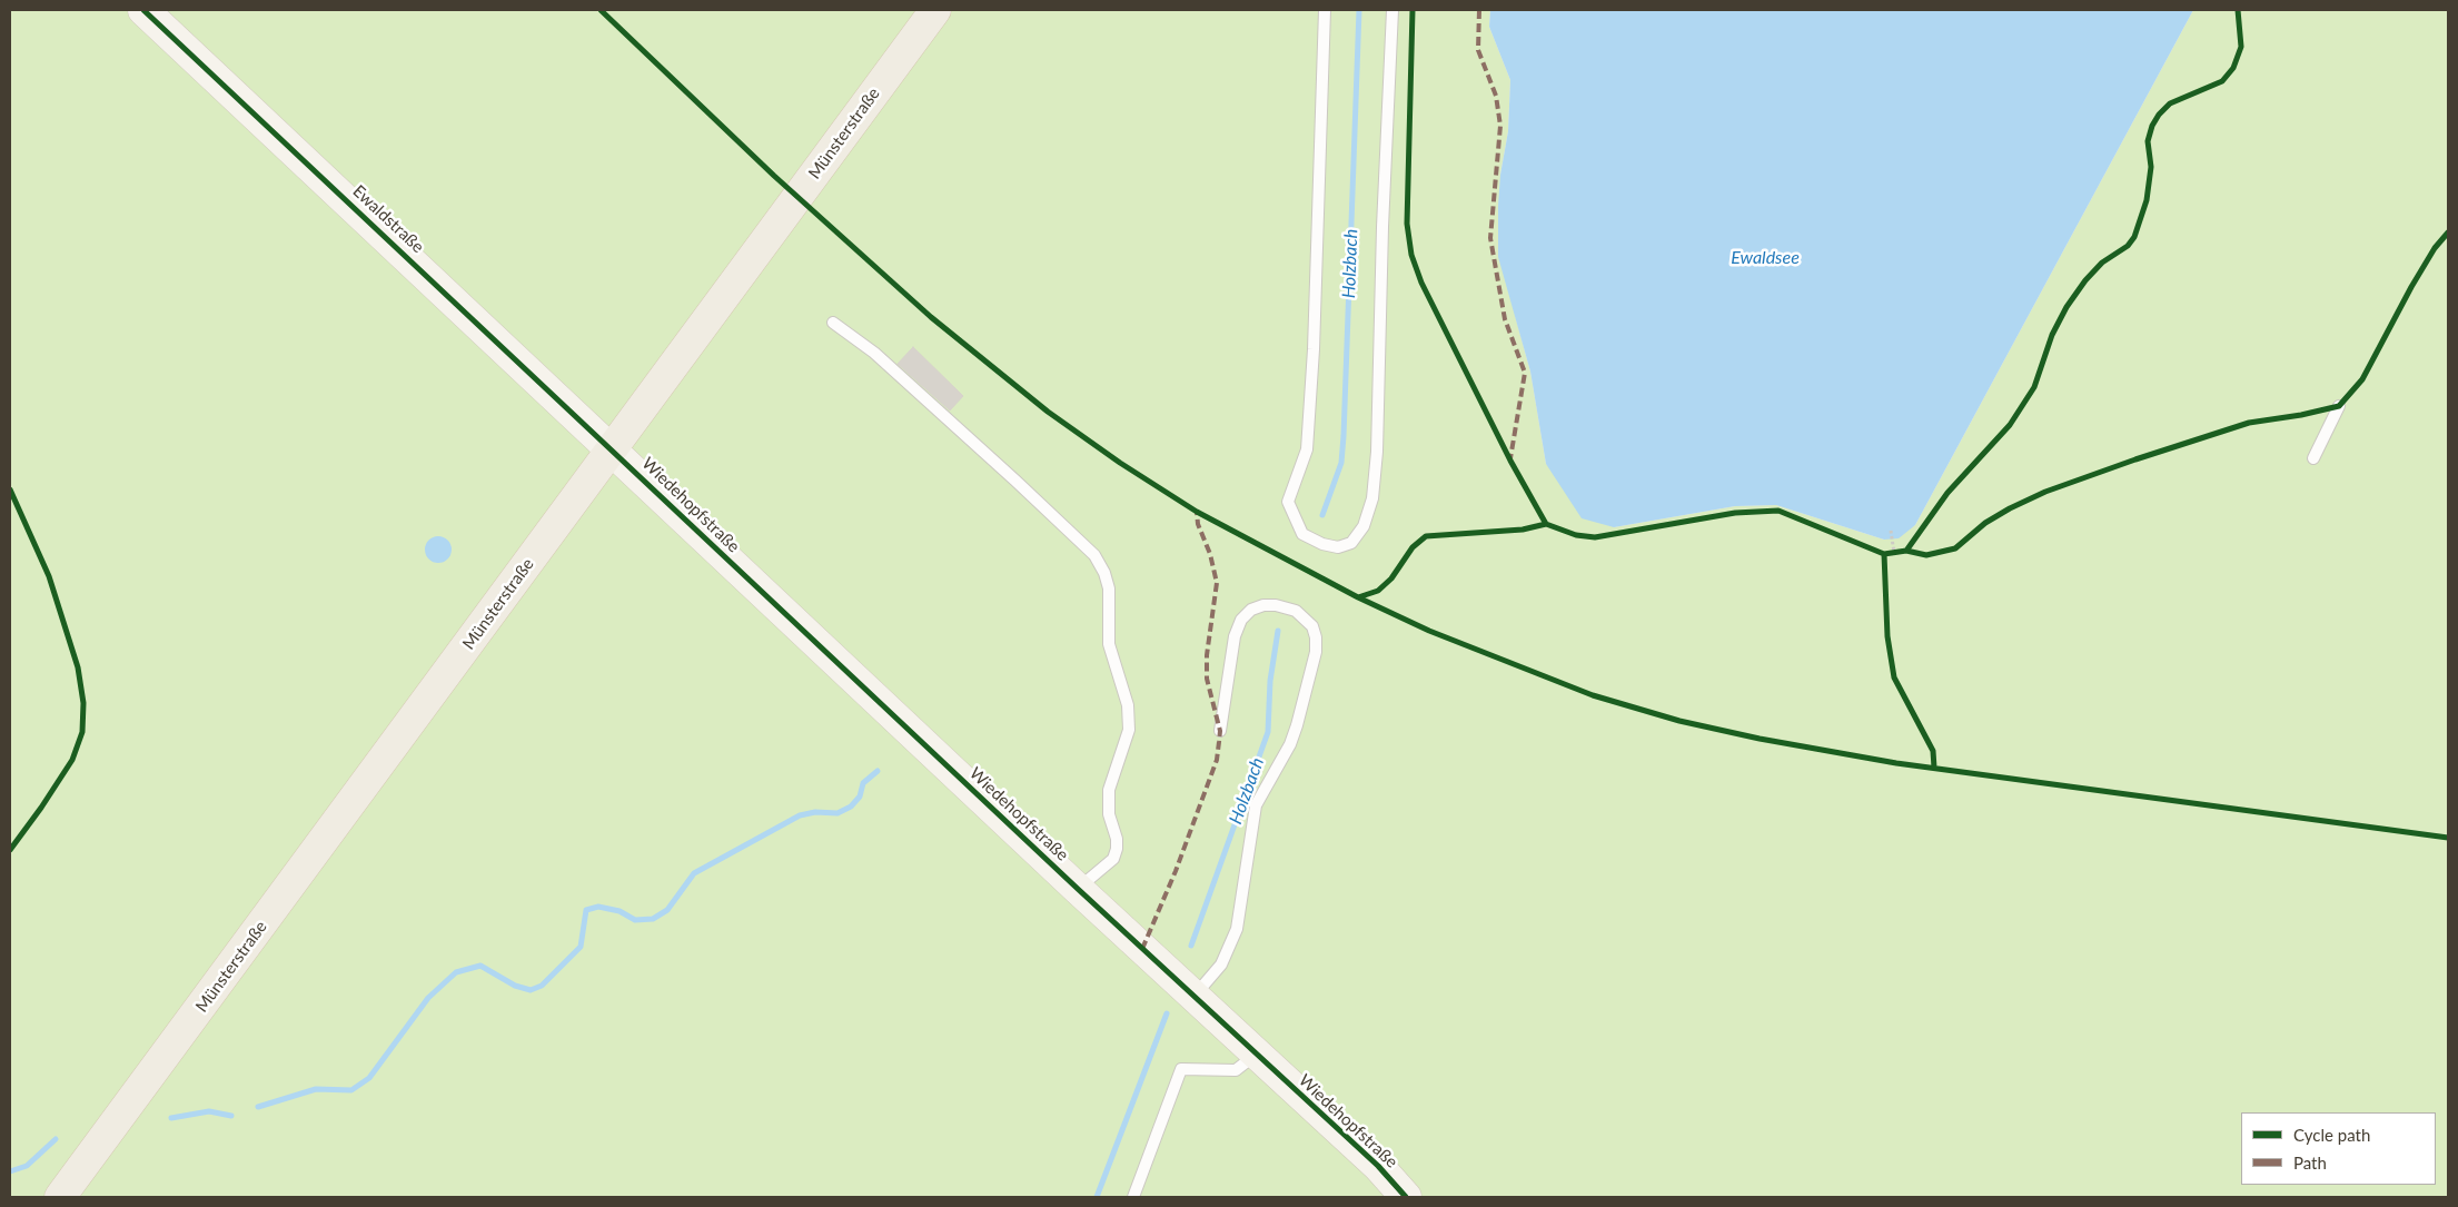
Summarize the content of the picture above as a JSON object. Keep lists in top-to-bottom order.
{
  "streets": {
    "main road": ["Münsterstraße", "Ewaldstraße", "Wiedehopfstraße"]
  },
  "crossings": [
    ["Münsterstraße", "Ewaldstraße"],
    ["Münsterstraße", "Wiedehopfstraße"],
    ["Ewaldstraße", "Wiedehopfstraße"]
  ],
  "water": ["Ewaldsee", "Holzbach"],
  "legend": ["Cycle path", "Path"]
}
